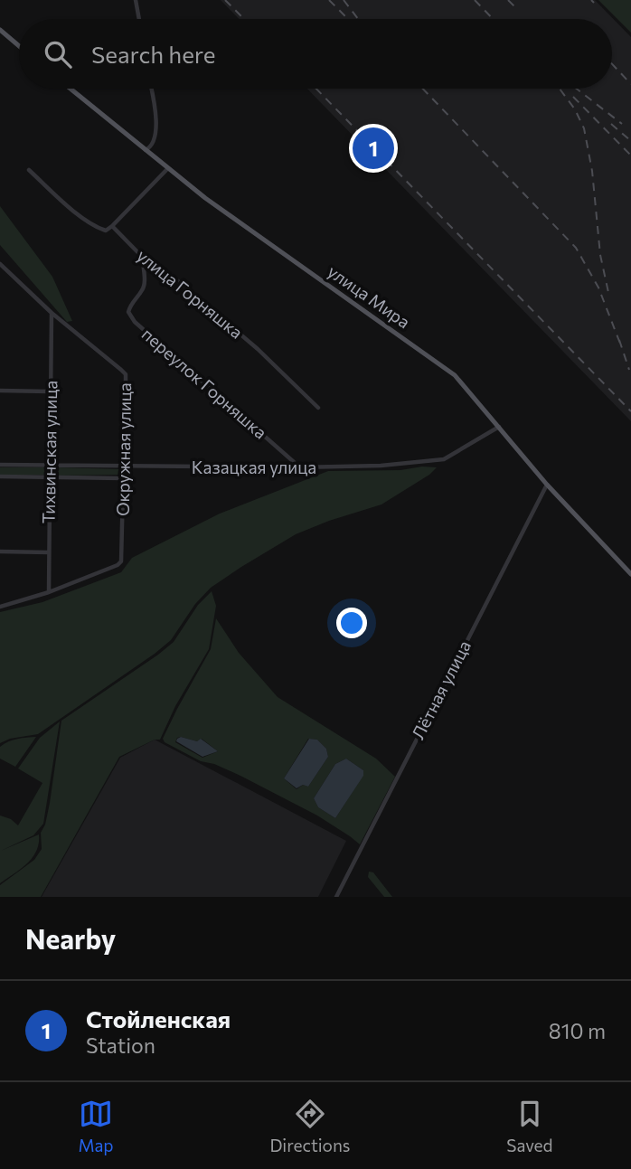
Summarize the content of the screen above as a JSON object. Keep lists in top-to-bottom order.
{
  "streets": {
    "main road": ["улица Мира"],
    "street": [
      "улица Горняшка",
      "переулок Горняшка",
      "Окружная улица",
      "Тихвинская улица",
      "Казацкая улица",
      "Лётная улица"
    ]
  },
  "crossings": [
    ["улица Горняшка", "переулок Горняшка"],
    ["улица Мира", "Казацкая улица"],
    ["улица Мира", "Лётная улица"],
    ["переулок Горняшка", "Казацкая улица"],
    ["Окружная улица", "Тихвинская улица"],
    ["Окружная улица", "Казацкая улица"],
    ["Тихвинская улица", "Казацкая улица"]
  ],
  "page": {
    "search": "Search here",
    "pins": "1",
    "heading": "Nearby",
    "list": [
      {
        "mark": "1",
        "name": "Стойленская",
        "note": "Station",
        "value": "810 m"
      }
    ],
    "nav": ["Map", "Directions", "Saved"]
  }
}
